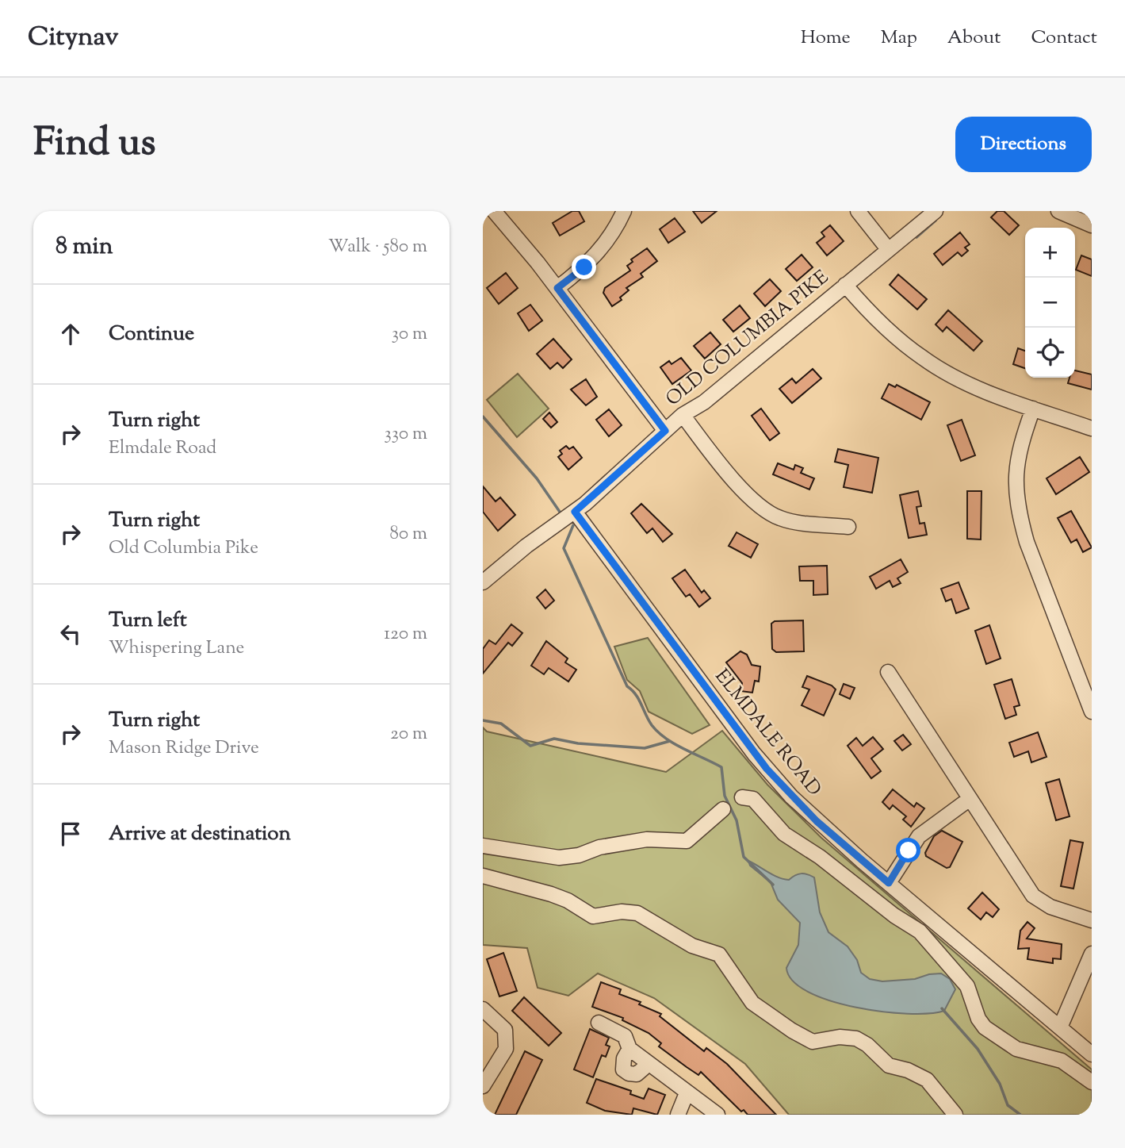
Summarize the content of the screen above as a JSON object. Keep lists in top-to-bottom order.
{
  "streets": {
    "street": ["OLD COLUMBIA PIKE", "ELMDALE ROAD"]
  },
  "crossings": [
    ["OLD COLUMBIA PIKE", "ELMDALE ROAD"]
  ],
  "page": {
    "header": "Citynav",
    "nav": [
      "Home",
      "Map",
      "About",
      "Contact"
    ],
    "title": "Find us",
    "buttons": "Directions",
    "heading": ["8 min", "Walk · 580 m"],
    "map_buttons": ["+", "−"],
    "list": [
      ["Continue", "30 m"],
      ["Turn right", "Elmdale Road", "330 m"],
      ["Turn right", "Old Columbia Pike", "80 m"],
      ["Turn left", "Whispering Lane", "120 m"],
      ["Turn right", "Mason Ridge Drive", "20 m"],
      "Arrive at destination"
    ]
  }
}
